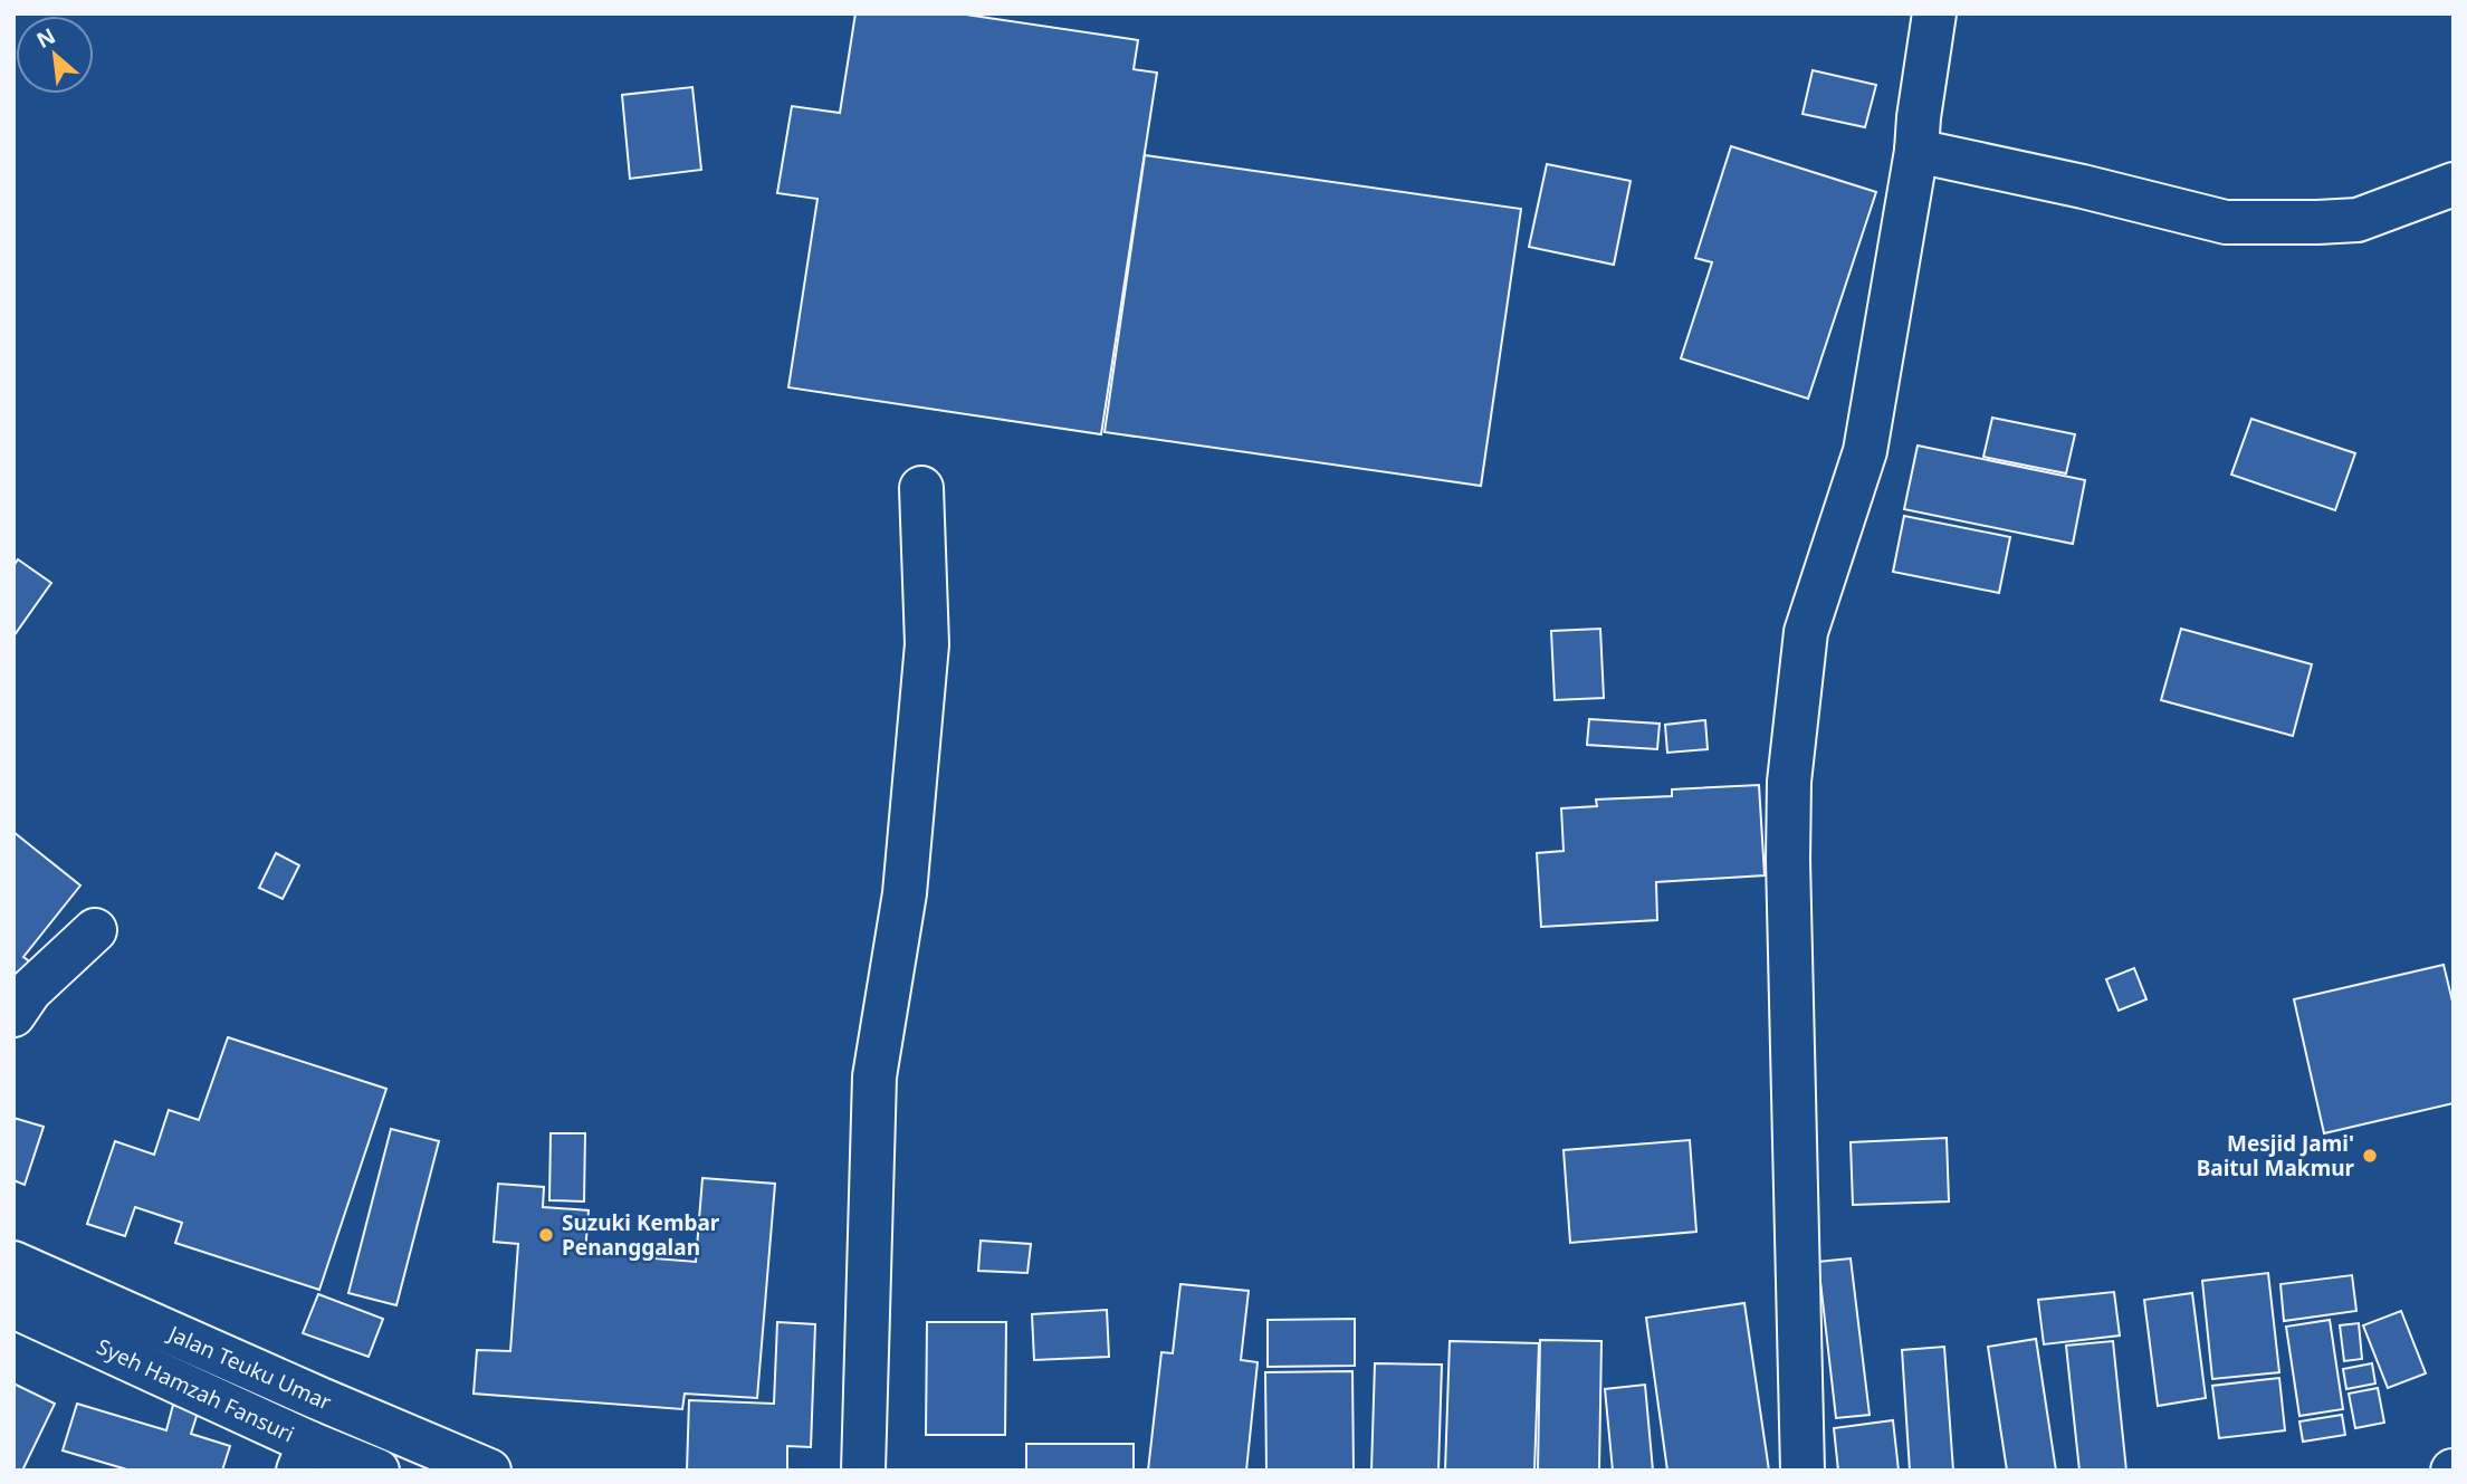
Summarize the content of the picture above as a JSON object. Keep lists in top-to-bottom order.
{
  "streets": {
    "main road": ["Jalan Teuku Umar", "Syeh Hamzah Fansuri"]
  },
  "places": ["Mesjid Jami' Baitul Makmur", "Suzuki Kembar Penanggalan"],
  "north": "top left"
}
